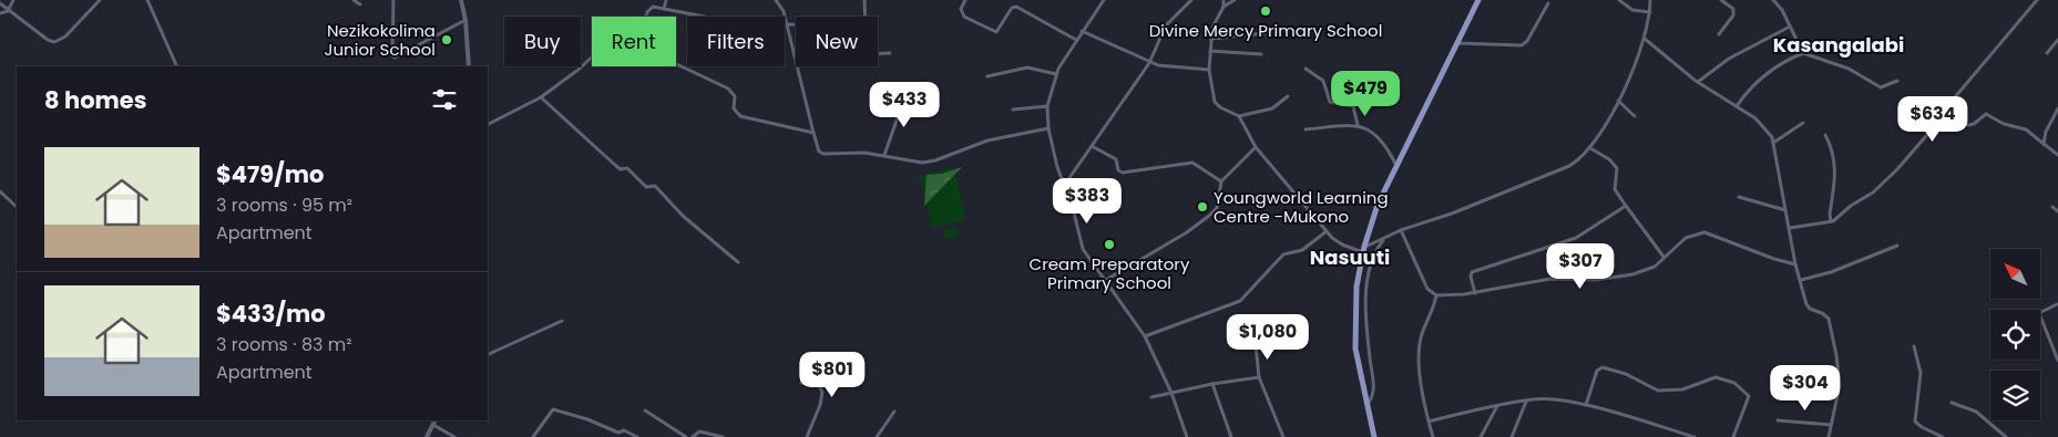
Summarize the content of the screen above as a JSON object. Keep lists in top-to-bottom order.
{
  "districts": ["Kasangalabi", "Nasuuti"],
  "places": [
    "Divine Mercy Primary School",
    "Nezikokolima Junior School",
    "Youngworld Learning Centre -Mukono",
    "Cream Preparatory Primary School"
  ],
  "north": "top left",
  "page": {
    "chip": [
      "Buy",
      "Rent",
      "Filters",
      "New"
    ],
    "heading": "8 homes",
    "price": [
      "$479",
      "$433",
      "$634",
      "$383",
      "$307",
      "$1,080",
      "$801",
      "$304"
    ],
    "list": [
      {
        "name": "$479/mo",
        "note": "3 rooms · 95 m² · Apartment"
      },
      {
        "name": "$433/mo",
        "note": "3 rooms · 83 m² · Apartment"
      }
    ]
  }
}
